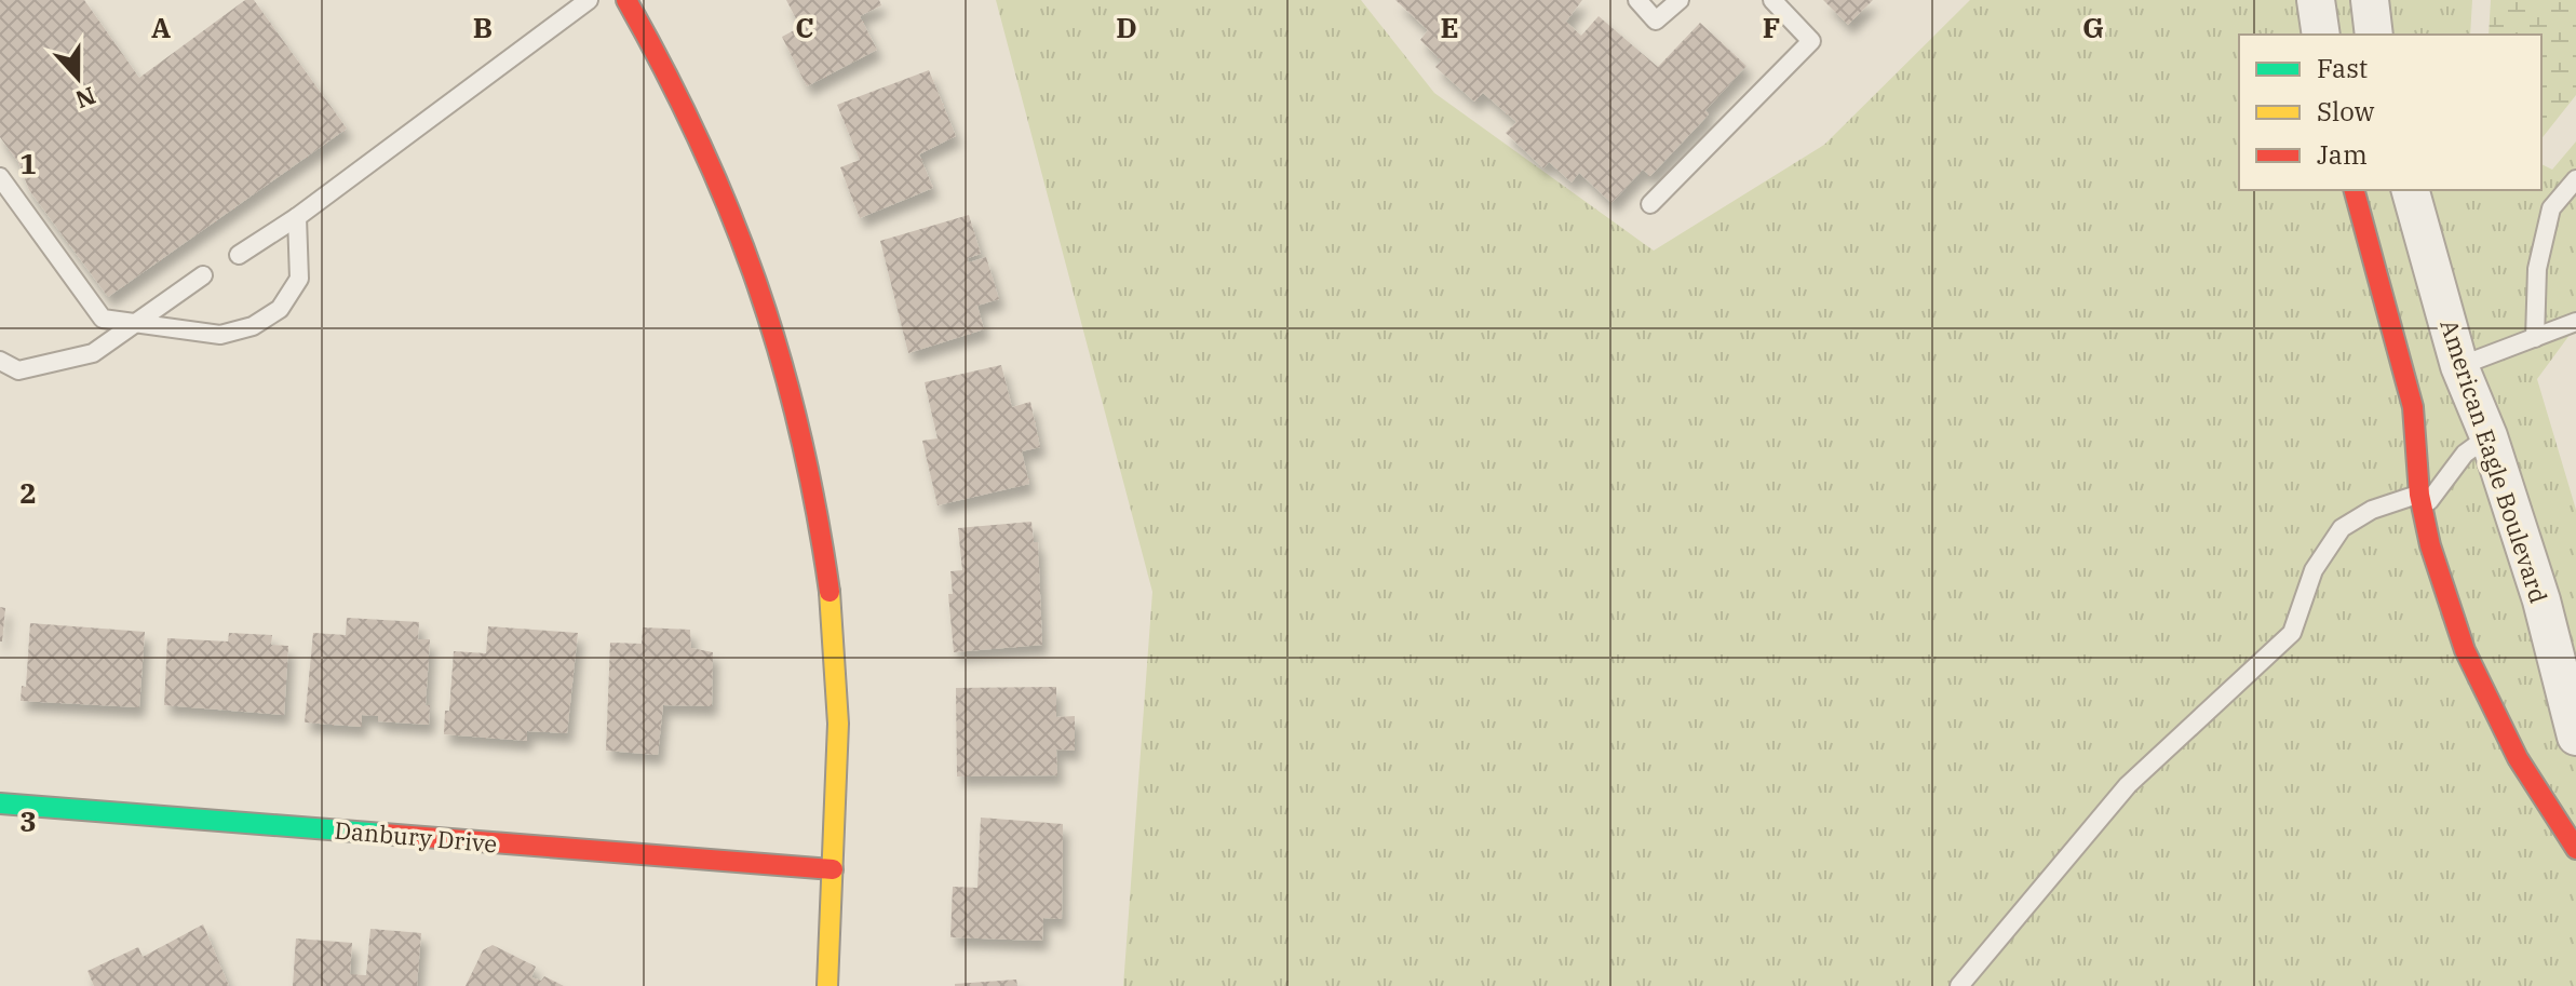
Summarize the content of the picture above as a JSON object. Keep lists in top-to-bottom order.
{
  "streets": {
    "street": ["American Eagle Boulevard", "Danbury Drive"]
  },
  "legend": ["Fast", "Slow", "Jam"],
  "north": "bottom",
  "grid": {
    "columns": [
      "A",
      "B",
      "C",
      "D",
      "E",
      "F",
      "G"
    ],
    "rows": ["1", "2", "3"]
  }
}
